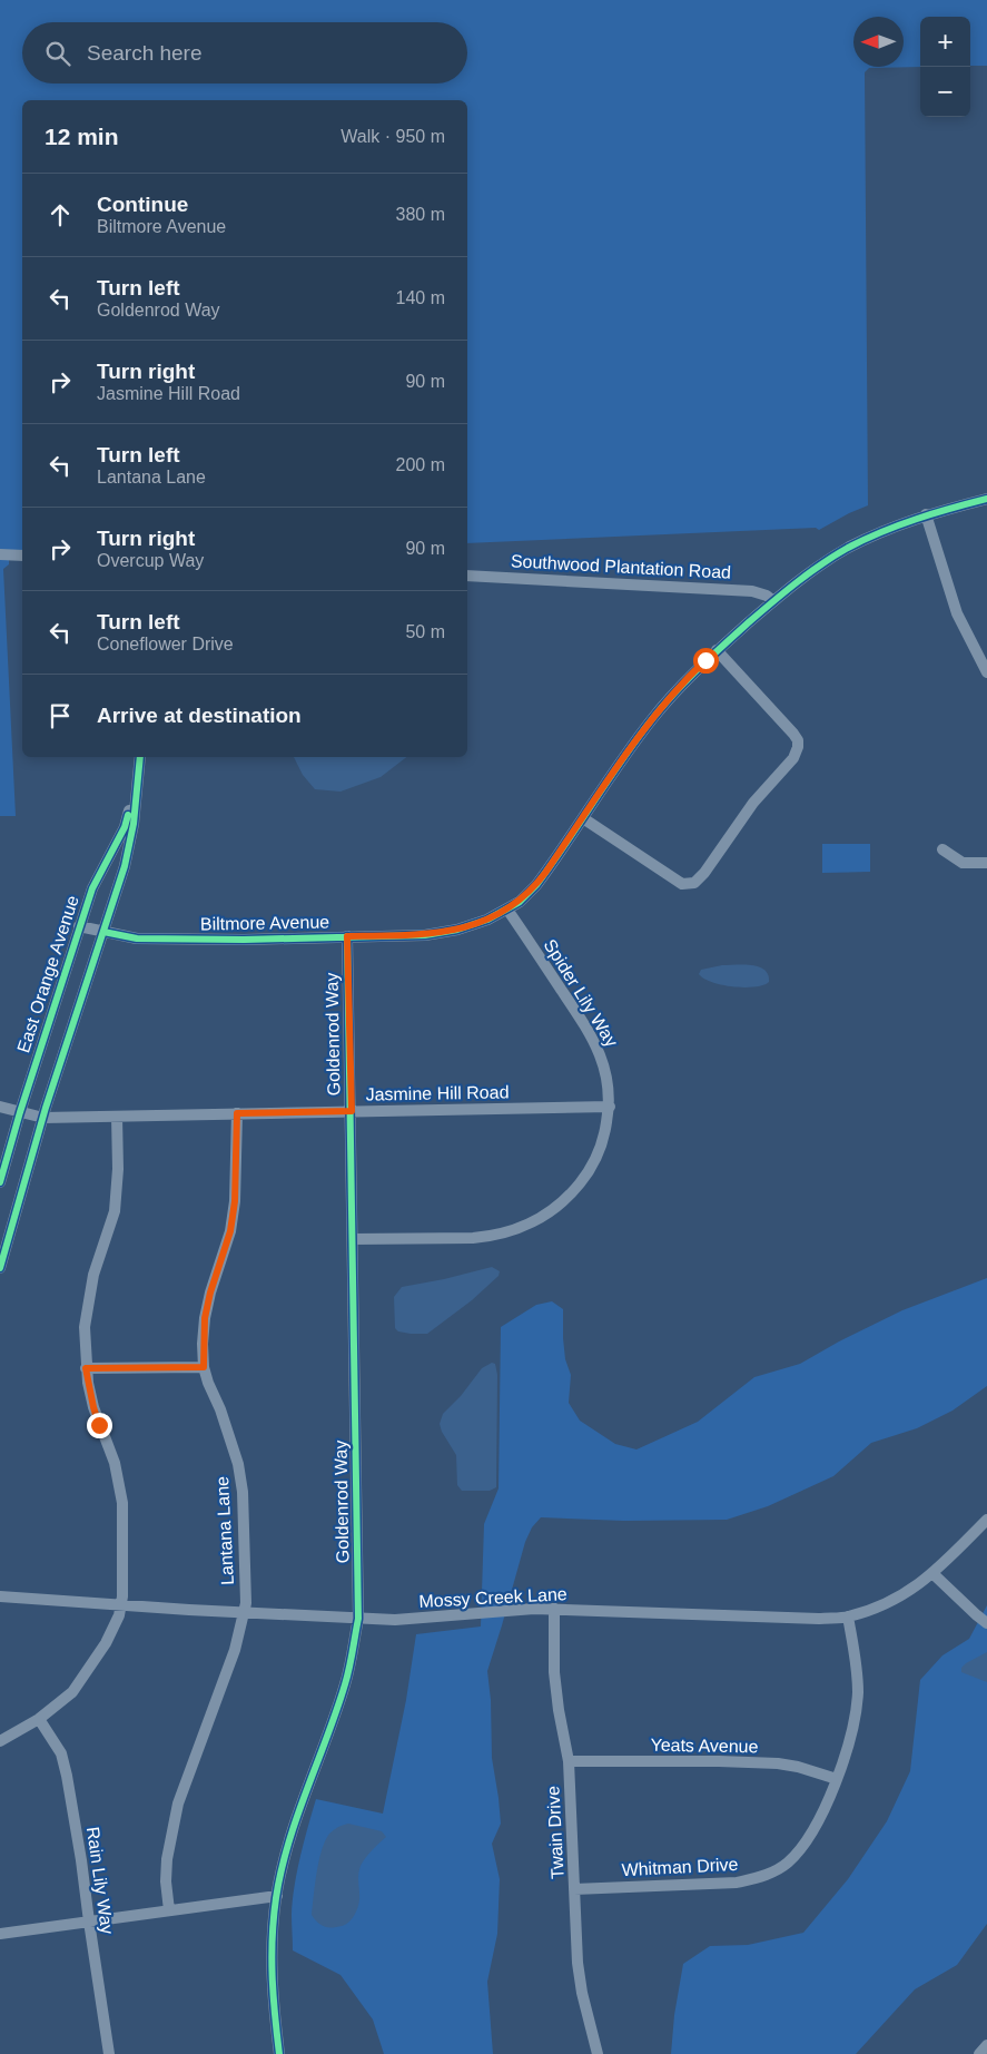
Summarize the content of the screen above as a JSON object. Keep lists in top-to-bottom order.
{
  "streets": {
    "street": [
      "Southwood Plantation Road",
      "Biltmore Avenue",
      "East Orange Avenue",
      "Spider Lily Way",
      "Goldenrod Way",
      "Jasmine Hill Road",
      "Lantana Lane",
      "Mossy Creek Lane",
      "Yeats Avenue",
      "Twain Drive",
      "Whitman Drive",
      "Rain Lily Way"
    ]
  },
  "crossings": [
    ["Southwood Plantation Road", "Biltmore Avenue"],
    ["Biltmore Avenue", "East Orange Avenue"],
    ["Biltmore Avenue", "Spider Lily Way"],
    ["Biltmore Avenue", "Goldenrod Way"],
    ["East Orange Avenue", "Jasmine Hill Road"],
    ["Spider Lily Way", "Goldenrod Way"],
    ["Spider Lily Way", "Jasmine Hill Road"],
    ["Goldenrod Way", "Jasmine Hill Road"],
    ["Goldenrod Way", "Mossy Creek Lane"],
    ["Jasmine Hill Road", "Lantana Lane"],
    ["Lantana Lane", "Mossy Creek Lane"],
    ["Mossy Creek Lane", "Twain Drive"],
    ["Mossy Creek Lane", "Whitman Drive"],
    ["Yeats Avenue", "Twain Drive"],
    ["Yeats Avenue", "Whitman Drive"],
    ["Twain Drive", "Whitman Drive"]
  ],
  "north": "left",
  "page": {
    "map_buttons": ["+", "−"],
    "search": "Search here",
    "heading": ["12 min", "Walk · 950 m"],
    "list": [
      ["Continue", "Biltmore Avenue", "380 m"],
      ["Turn left", "Goldenrod Way", "140 m"],
      ["Turn right", "Jasmine Hill Road", "90 m"],
      ["Turn left", "Lantana Lane", "200 m"],
      ["Turn right", "Overcup Way", "90 m"],
      ["Turn left", "Coneflower Drive", "50 m"],
      "Arrive at destination"
    ]
  }
}
